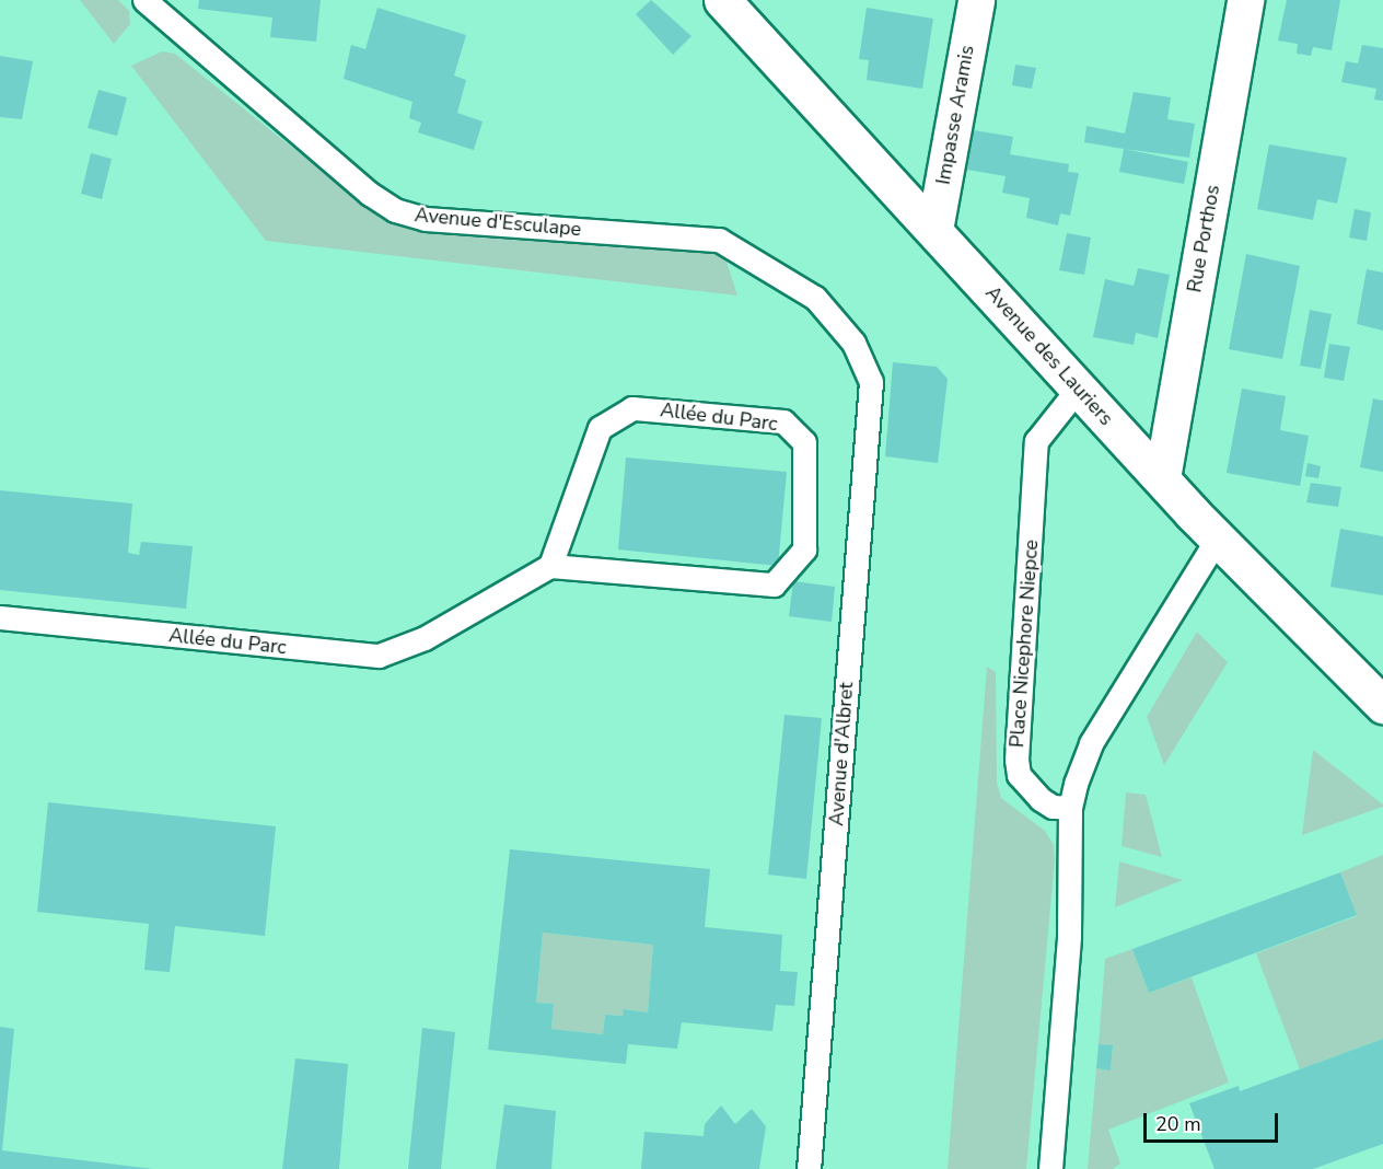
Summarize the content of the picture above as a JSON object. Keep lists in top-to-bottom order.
{
  "streets": {
    "street": ["Impasse Aramis", "Rue Porthos", "Avenue des Lauriers"],
    "lane": [
      "Avenue d'Esculape",
      "Allée du Parc",
      "Place Nicephore Niepce",
      "Avenue d'Albret"
    ]
  },
  "crossings": [
    ["Impasse Aramis", "Avenue des Lauriers"],
    ["Avenue d'Esculape", "Avenue d'Albret"],
    ["Rue Porthos", "Avenue des Lauriers"],
    ["Avenue des Lauriers", "Place Nicephore Niepce"]
  ],
  "scale_bar": "20 m"
}
